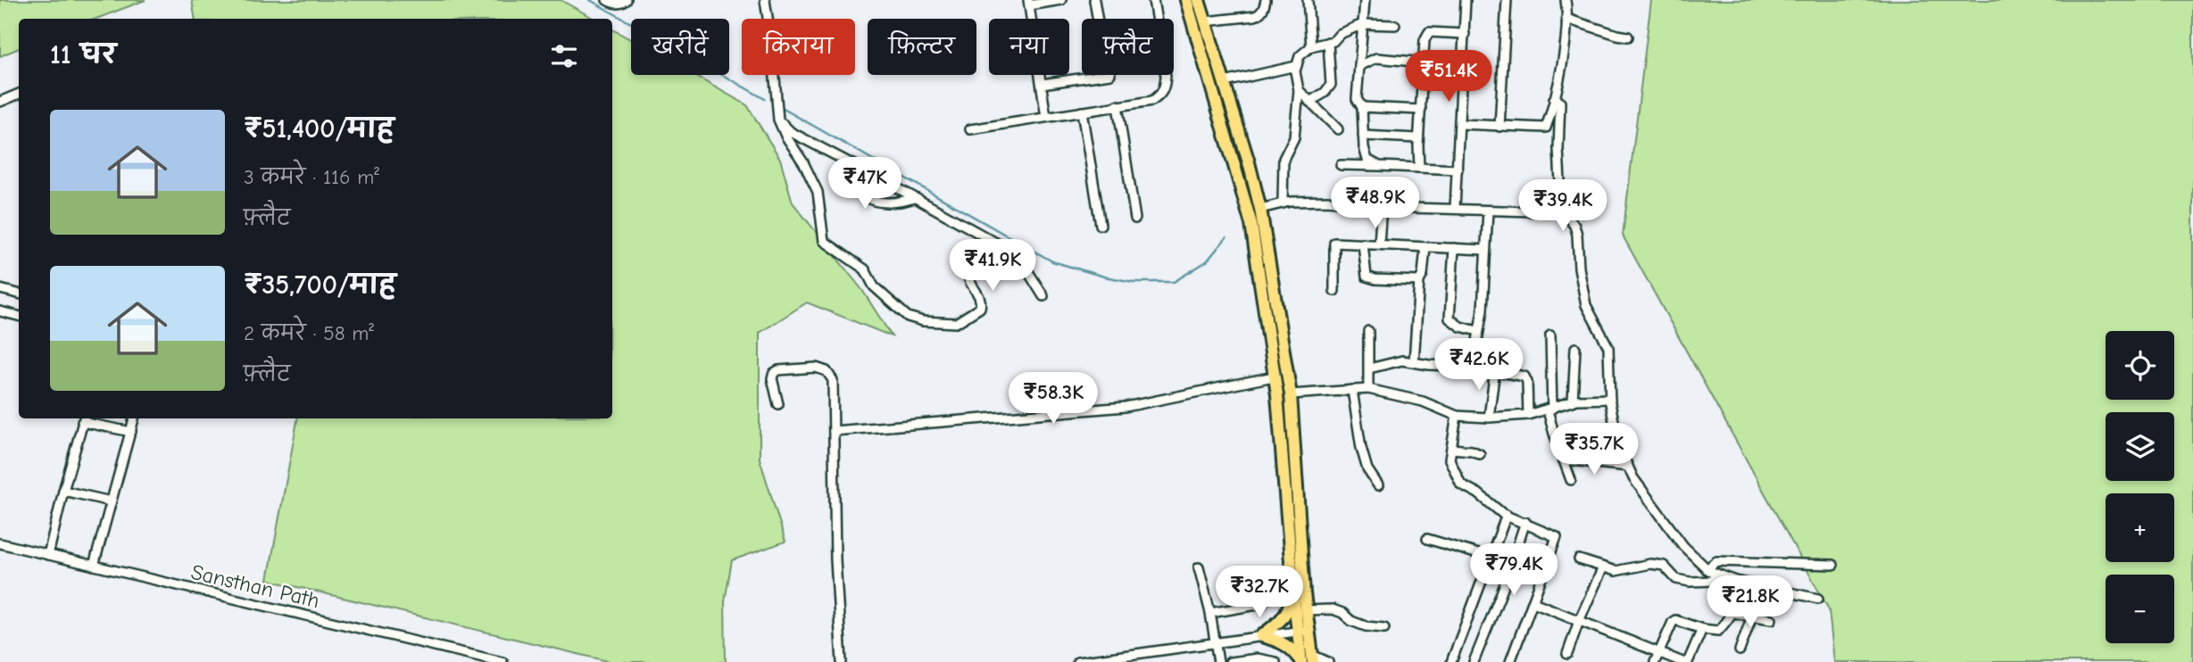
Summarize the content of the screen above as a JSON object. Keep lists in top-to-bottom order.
{
  "streets": {
    "street": ["Sansthan Path"]
  },
  "page": {
    "chip": [
      "खरीदें",
      "किराया",
      "फ़िल्टर",
      "नया",
      "फ़्लैट"
    ],
    "heading": "11 घर",
    "price": [
      "₹51.4K",
      "₹47K",
      "₹48.9K",
      "₹39.4K",
      "₹41.9K",
      "₹42.6K",
      "₹58.3K",
      "₹35.7K",
      "₹79.4K",
      "₹32.7K",
      "₹21.8K"
    ],
    "list": [
      {
        "name": "₹51,400/माह",
        "note": "3 कमरे · 116 m² · फ़्लैट"
      },
      {
        "name": "₹35,700/माह",
        "note": "2 कमरे · 58 m² · फ़्लैट"
      }
    ],
    "map_buttons": ["+", "−"]
  }
}
